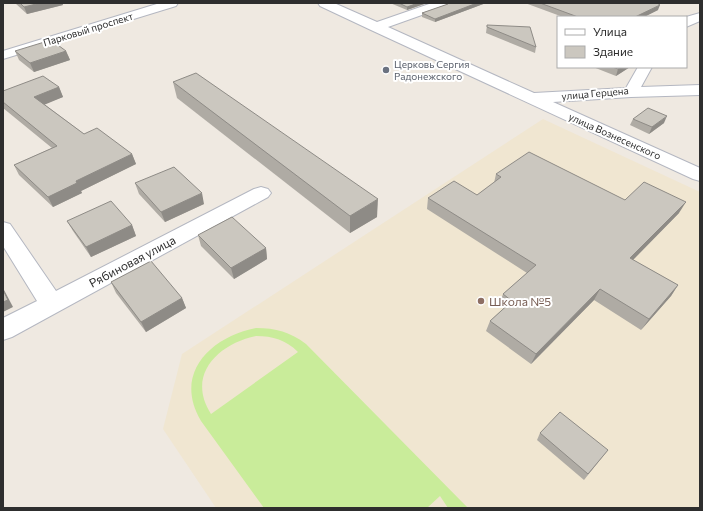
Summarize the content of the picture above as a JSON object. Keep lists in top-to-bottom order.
{
  "streets": {
    "street": [
      "Парковый проспект",
      "улица Герцена",
      "улица Вознесенского",
      "Рябиновая улица"
    ]
  },
  "crossings": [
    ["улица Герцена", "улица Вознесенского"]
  ],
  "places": ["Церковь Сергия Радонежского", "Школа №5"],
  "legend": ["Улица", "Здание"]
}
